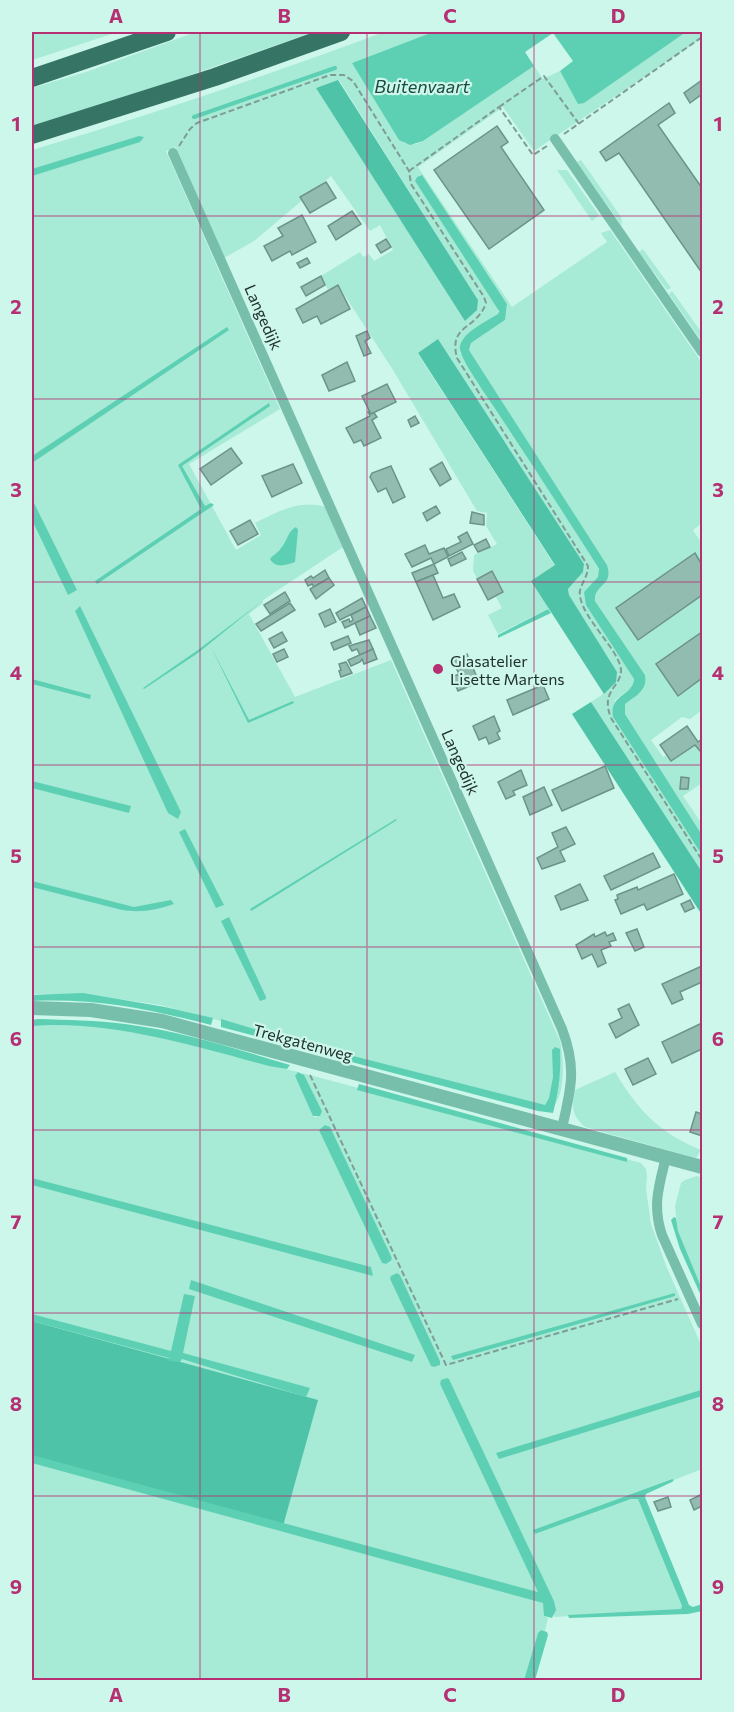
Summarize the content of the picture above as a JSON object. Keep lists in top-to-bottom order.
{
  "streets": {
    "street": ["Langedijk", "Trekgatenweg"]
  },
  "crossings": [
    ["Langedijk", "Trekgatenweg"]
  ],
  "water": ["Buitenvaart"],
  "places": ["Glasatelier Lisette Martens"],
  "grid": {
    "columns": [
      "A",
      "B",
      "C",
      "D"
    ],
    "rows": [
      "1",
      "2",
      "3",
      "4",
      "5",
      "6",
      "7",
      "8",
      "9"
    ]
  }
}
